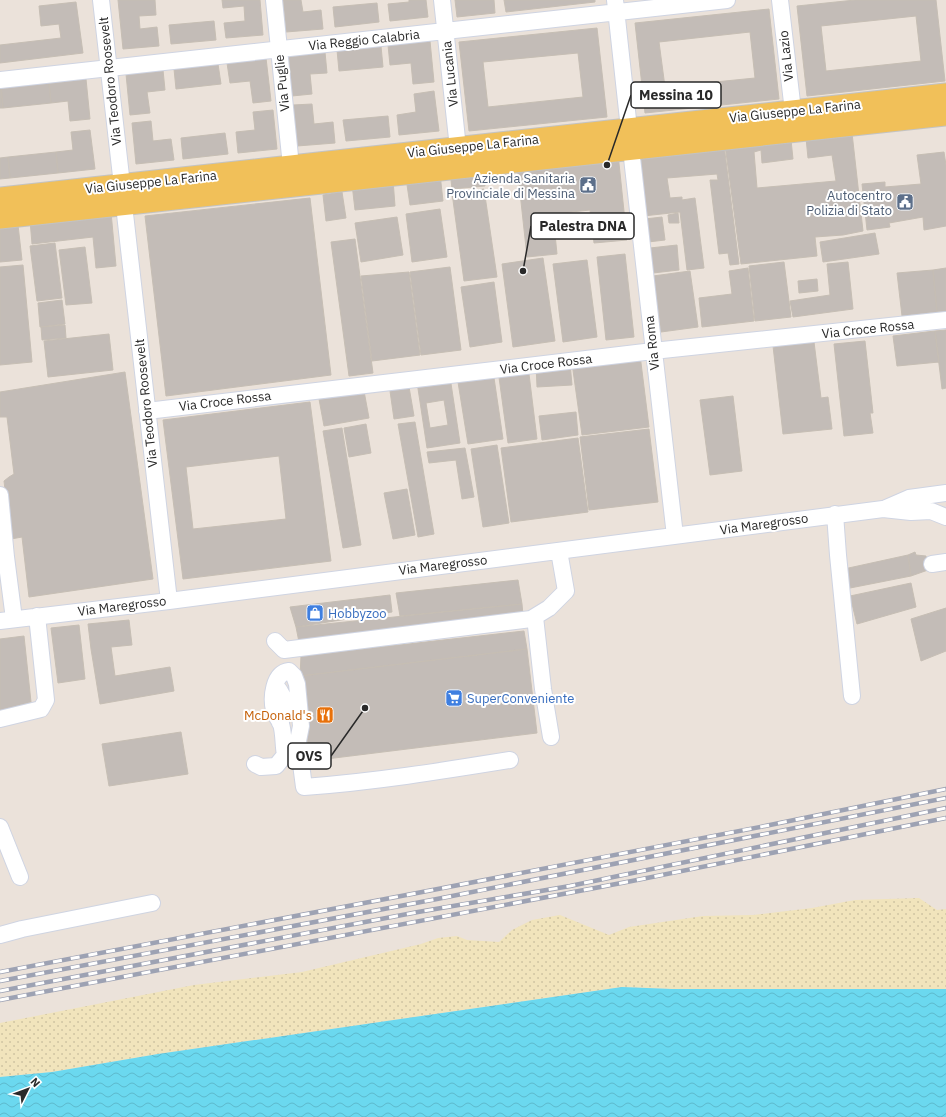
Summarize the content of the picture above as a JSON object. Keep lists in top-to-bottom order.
{
  "streets": {
    "main road": ["Via Giuseppe La Farina"],
    "street": [
      "Via Reggio Calabria",
      "Via Lazio",
      "Via Lucania",
      "Via Teodoro Roosevelt",
      "Via Puglie",
      "Via Croce Rossa",
      "Via Roma",
      "Via Maregrosso"
    ]
  },
  "crossings": [
    ["Via Reggio Calabria", "Via Lucania"],
    ["Via Reggio Calabria", "Via Teodoro Roosevelt"],
    ["Via Reggio Calabria", "Via Puglie"],
    ["Via Reggio Calabria", "Via Roma"],
    ["Via Lazio", "Via Giuseppe La Farina"],
    ["Via Lucania", "Via Giuseppe La Farina"],
    ["Via Teodoro Roosevelt", "Via Giuseppe La Farina"],
    ["Via Teodoro Roosevelt", "Via Croce Rossa"],
    ["Via Teodoro Roosevelt", "Via Maregrosso"],
    ["Via Puglie", "Via Giuseppe La Farina"],
    ["Via Giuseppe La Farina", "Via Roma"],
    ["Via Croce Rossa", "Via Roma"],
    ["Via Roma", "Via Maregrosso"]
  ],
  "places": {
    "other": ["Messina 10", "Palestra DNA", "OVS"],
    "public building": ["Azienda Sanitaria Provinciale di Messina", "Autocentro Polizia di Stato"],
    "shop": ["Hobbyzoo"],
    "supermarket": ["SuperConveniente"],
    "restaurant": ["McDonald's"]
  },
  "north": "top right"
}
